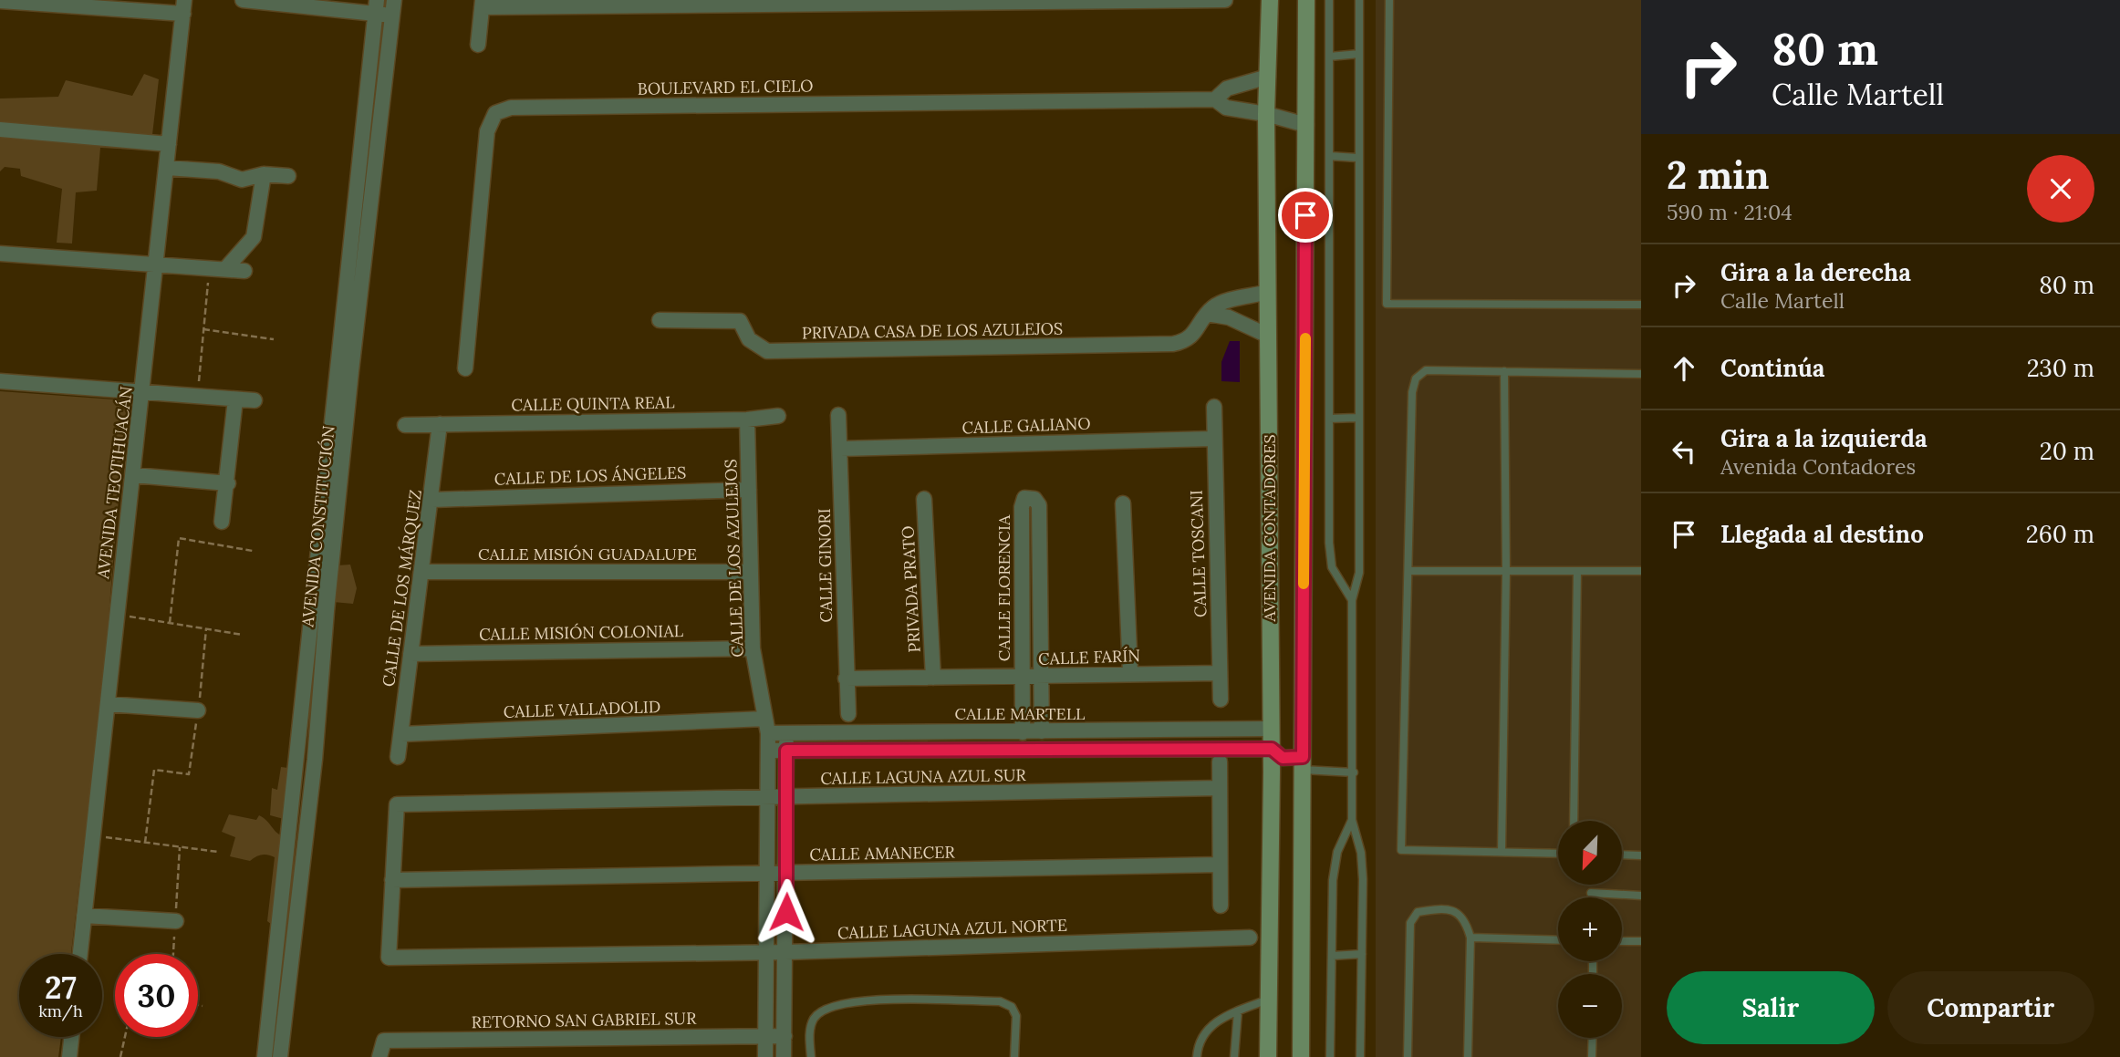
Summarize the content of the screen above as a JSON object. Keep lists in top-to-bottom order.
{
  "streets": {
    "main road": ["AVENIDA CONTADORES"],
    "street": [
      "BOULEVARD EL CIELO",
      "PRIVADA CASA DE LOS AZULEJOS",
      "CALLE QUINTA REAL",
      "CALLE GALIANO",
      "CALLE DE LOS ÁNGELES",
      "AVENIDA TEOTIHUACÁN",
      "AVENIDA CONSTITUCIÓN",
      "CALLE TOSCANI",
      "CALLE MISIÓN GUADALUPE",
      "CALLE DE LOS AZULEJOS",
      "CALLE GINORI",
      "CALLE DE LOS MÁRQUEZ",
      "CALLE FLORENCIA",
      "PRIVADA PRATO",
      "CALLE MISIÓN COLONIAL",
      "CALLE FARÍN",
      "CALLE VALLADOLID",
      "CALLE MARTELL",
      "CALLE LAGUNA AZUL SUR",
      "CALLE AMANECER",
      "CALLE LAGUNA AZUL NORTE",
      "RETORNO SAN GABRIEL SUR"
    ]
  },
  "crossings": [
    ["BOULEVARD EL CIELO", "AVENIDA CONTADORES"],
    ["CALLE QUINTA REAL", "CALLE DE LOS AZULEJOS"],
    ["CALLE QUINTA REAL", "CALLE DE LOS MÁRQUEZ"],
    ["CALLE GALIANO", "CALLE TOSCANI"],
    ["CALLE GALIANO", "CALLE GINORI"],
    ["CALLE DE LOS ÁNGELES", "CALLE DE LOS AZULEJOS"],
    ["CALLE DE LOS ÁNGELES", "CALLE DE LOS MÁRQUEZ"],
    ["AVENIDA CONTADORES", "CALLE MARTELL"],
    ["CALLE TOSCANI", "CALLE FARÍN"],
    ["CALLE MISIÓN GUADALUPE", "CALLE DE LOS AZULEJOS"],
    ["CALLE MISIÓN GUADALUPE", "CALLE DE LOS MÁRQUEZ"],
    ["CALLE DE LOS AZULEJOS", "CALLE MISIÓN COLONIAL"],
    ["CALLE DE LOS AZULEJOS", "CALLE VALLADOLID"],
    ["CALLE DE LOS AZULEJOS", "CALLE MARTELL"],
    ["CALLE DE LOS AZULEJOS", "CALLE LAGUNA AZUL SUR"],
    ["CALLE DE LOS AZULEJOS", "CALLE AMANECER"],
    ["CALLE DE LOS AZULEJOS", "CALLE LAGUNA AZUL NORTE"],
    ["CALLE DE LOS AZULEJOS", "RETORNO SAN GABRIEL SUR"],
    ["CALLE GINORI", "CALLE FARÍN"],
    ["CALLE DE LOS MÁRQUEZ", "CALLE MISIÓN COLONIAL"],
    ["CALLE DE LOS MÁRQUEZ", "CALLE VALLADOLID"],
    ["CALLE FLORENCIA", "CALLE FARÍN"],
    ["CALLE FLORENCIA", "CALLE MARTELL"],
    ["PRIVADA PRATO", "CALLE FARÍN"],
    ["CALLE VALLADOLID", "CALLE MARTELL"],
    ["CALLE LAGUNA AZUL SUR", "CALLE AMANECER"],
    ["CALLE LAGUNA AZUL SUR", "CALLE LAGUNA AZUL NORTE"],
    ["CALLE AMANECER", "CALLE LAGUNA AZUL NORTE"]
  ],
  "north": "bottom left",
  "page": {
    "turn": ["80 m", "Calle Martell"],
    "heading": ["2 min", "590 m · 21:04"],
    "list": [
      {
        "name": "Gira a la derecha",
        "note": "Calle Martell",
        "value": "80 m"
      },
      {
        "name": "Continúa",
        "value": "230 m"
      },
      {
        "name": "Gira a la izquierda",
        "note": "Avenida Contadores",
        "value": "20 m"
      },
      {
        "name": "Llegada al destino",
        "value": "260 m"
      }
    ],
    "map_buttons": ["+", "−"],
    "speed": "27 km/h",
    "limit": "30",
    "buttons": ["Salir", "Compartir"]
  }
}
